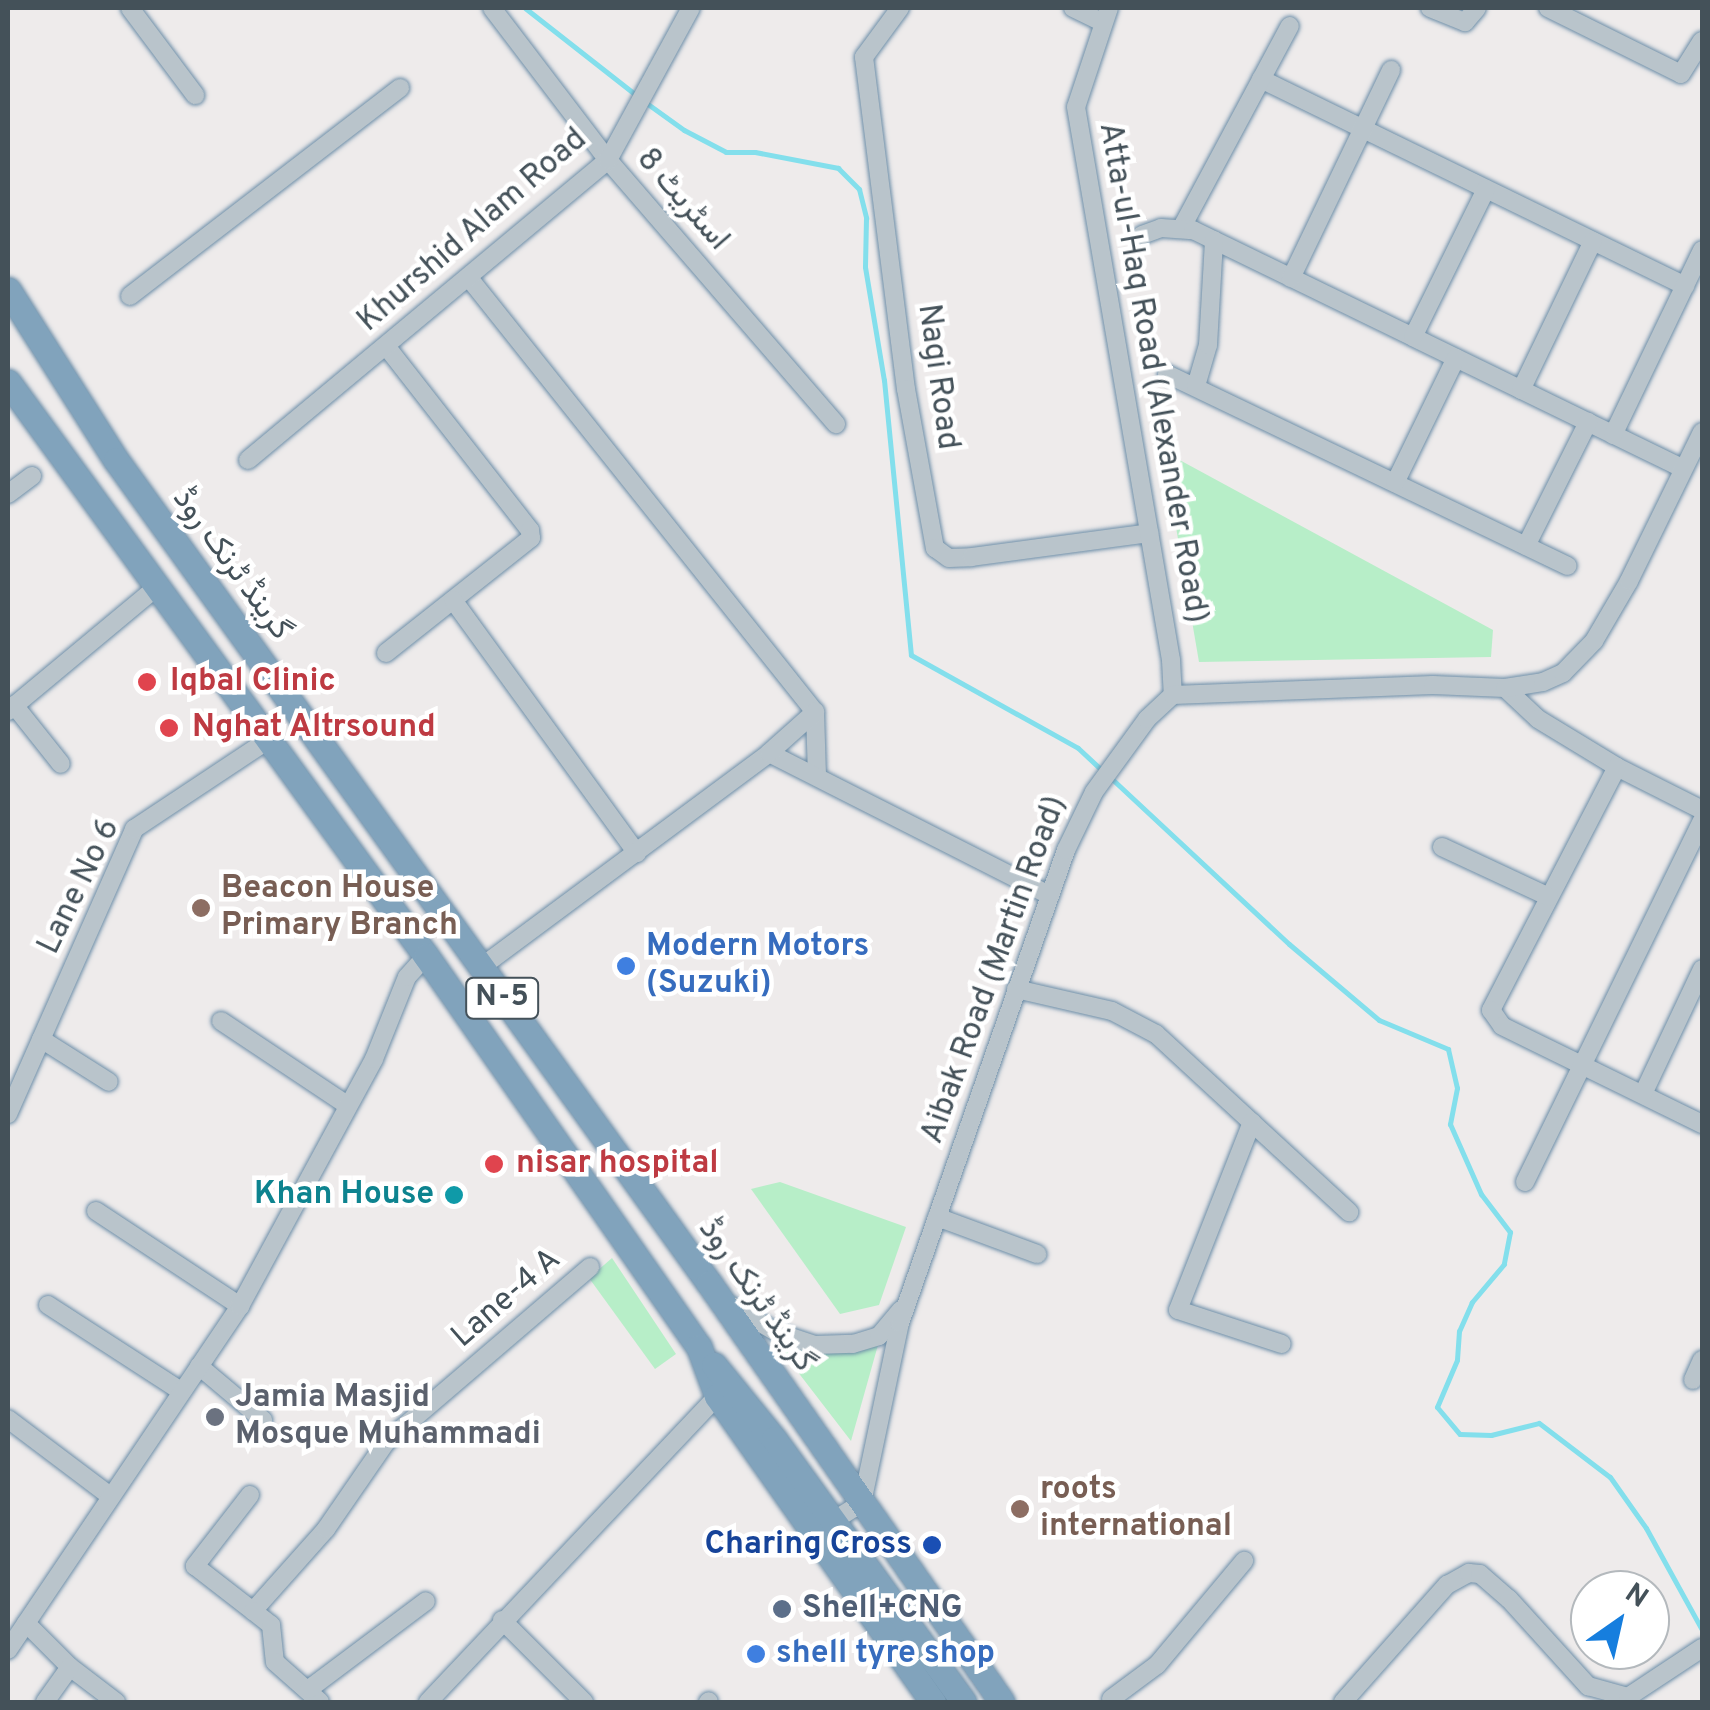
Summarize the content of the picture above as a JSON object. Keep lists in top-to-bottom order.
{
  "streets": {
    "highway": ["گرینڈ ٹرنک روڈ", "N-5"],
    "street": [
      "اسٹریٹ 8",
      "Khurshid Alam Road",
      "Atta-ul-Haq Road (Alexander Road)",
      "Nagi Road",
      "Lane No 6",
      "Aibak Road (Martin Road)",
      "Lane-4 A"
    ]
  },
  "crossings": [
    ["اسٹریٹ 8", "Khurshid Alam Road"],
    ["Atta-ul-Haq Road (Alexander Road)", "Nagi Road"],
    ["Atta-ul-Haq Road (Alexander Road)", "Aibak Road (Martin Road)"],
    ["گرینڈ ٹرنک روڈ", "Aibak Road (Martin Road)"],
    ["Lane No 6", "N-5"]
  ],
  "places": [
    "Iqbal Clinic",
    "Nghat Altrsound",
    "Beacon House Primary Branch",
    "Modern Motors (Suzuki)",
    "nisar hospital",
    "Khan House",
    "Jamia Masjid Mosque Muhammadi",
    "roots international",
    "Charing Cross",
    "Shell+CNG",
    "shell tyre shop"
  ],
  "north": "top right"
}
